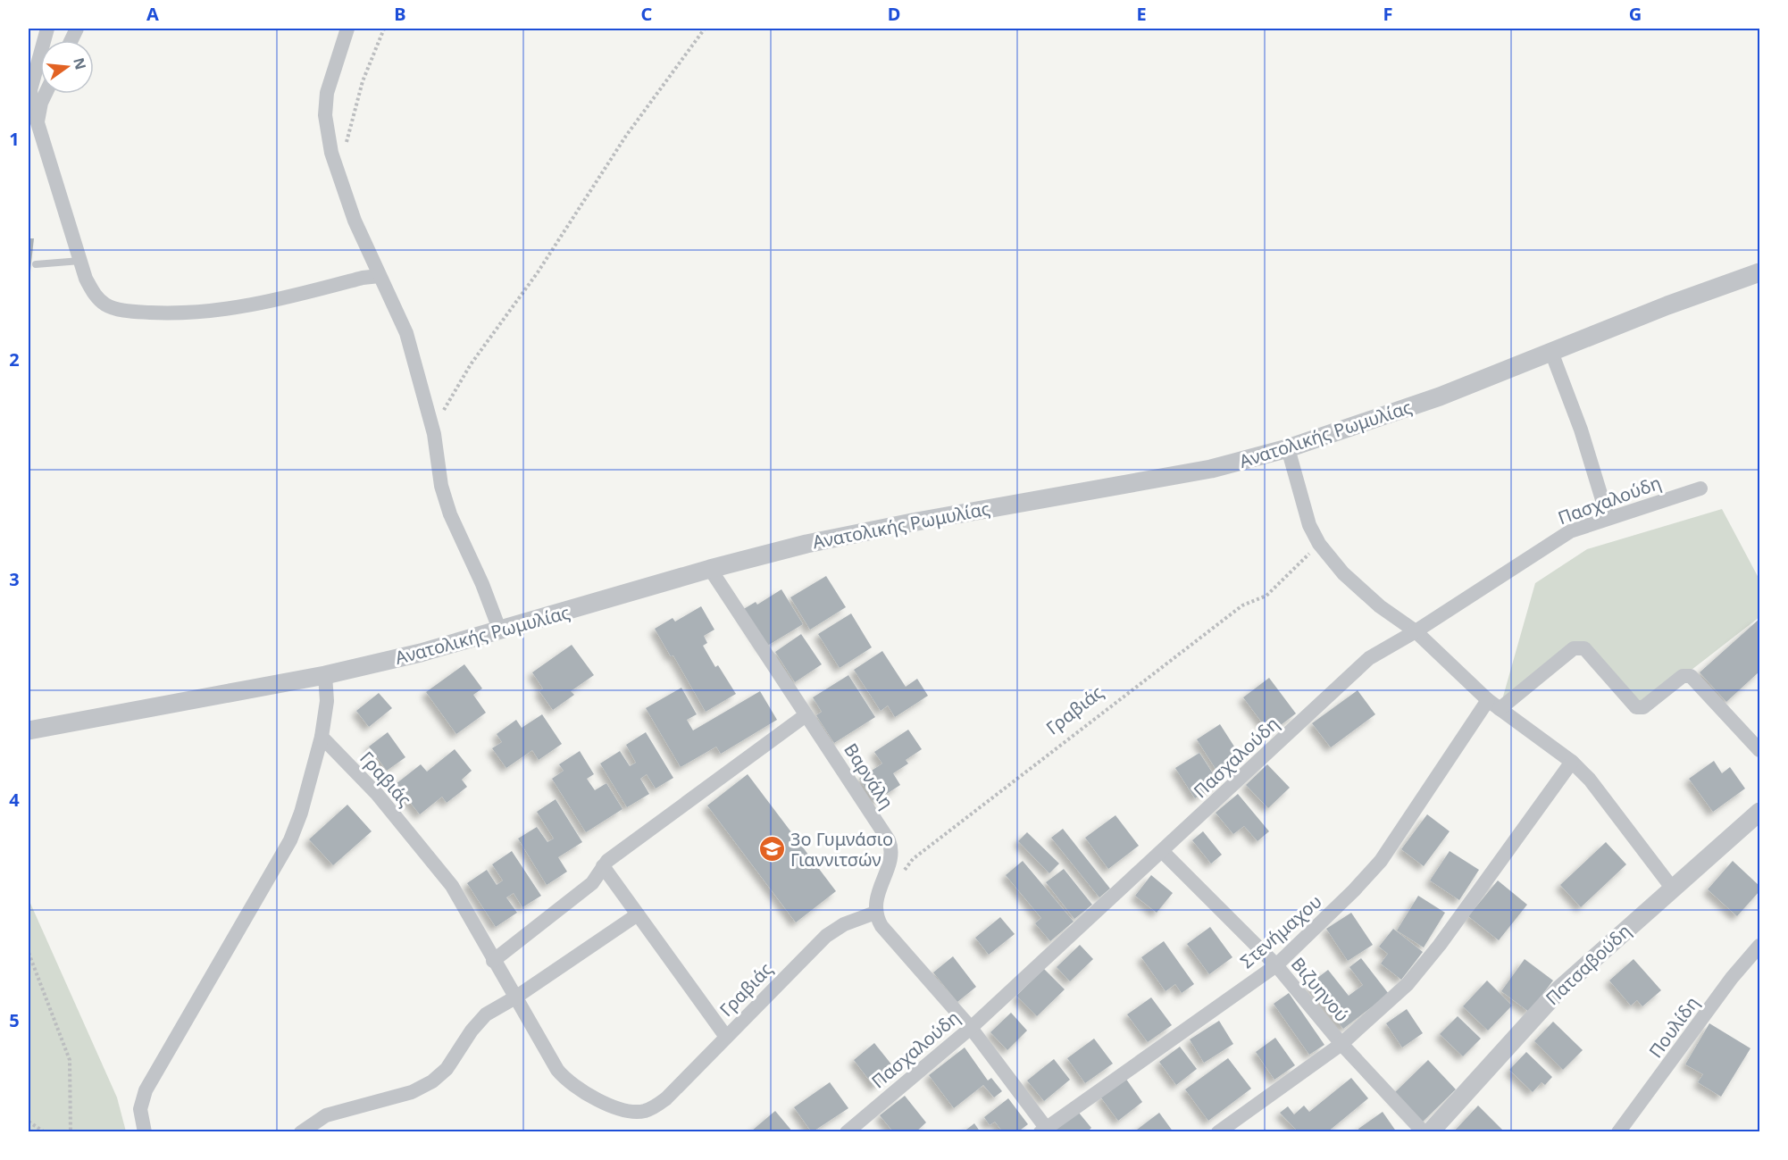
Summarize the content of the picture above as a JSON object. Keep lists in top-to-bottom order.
{
  "streets": {
    "street": [
      "Ανατολικής Ρωμυλίας",
      "Πασχαλούδη",
      "Γραβιάς",
      "Βαρνάλη",
      "Στενήμαχου",
      "Πατσαβούδη",
      "Βιζυηνού",
      "Πουλίδη"
    ]
  },
  "crossings": [
    ["Ανατολικής Ρωμυλίας", "Βαρνάλη"],
    ["Πασχαλούδη", "Βιζυηνού"],
    ["Γραβιάς", "Βαρνάλη"],
    ["Στενήμαχου", "Βιζυηνού"]
  ],
  "places": {
    "school or university": ["3ο Γυμνάσιο Γιαννιτσών"]
  },
  "north": "right",
  "grid": {
    "columns": [
      "A",
      "B",
      "C",
      "D",
      "E",
      "F",
      "G"
    ],
    "rows": [
      "1",
      "2",
      "3",
      "4",
      "5"
    ]
  }
}
